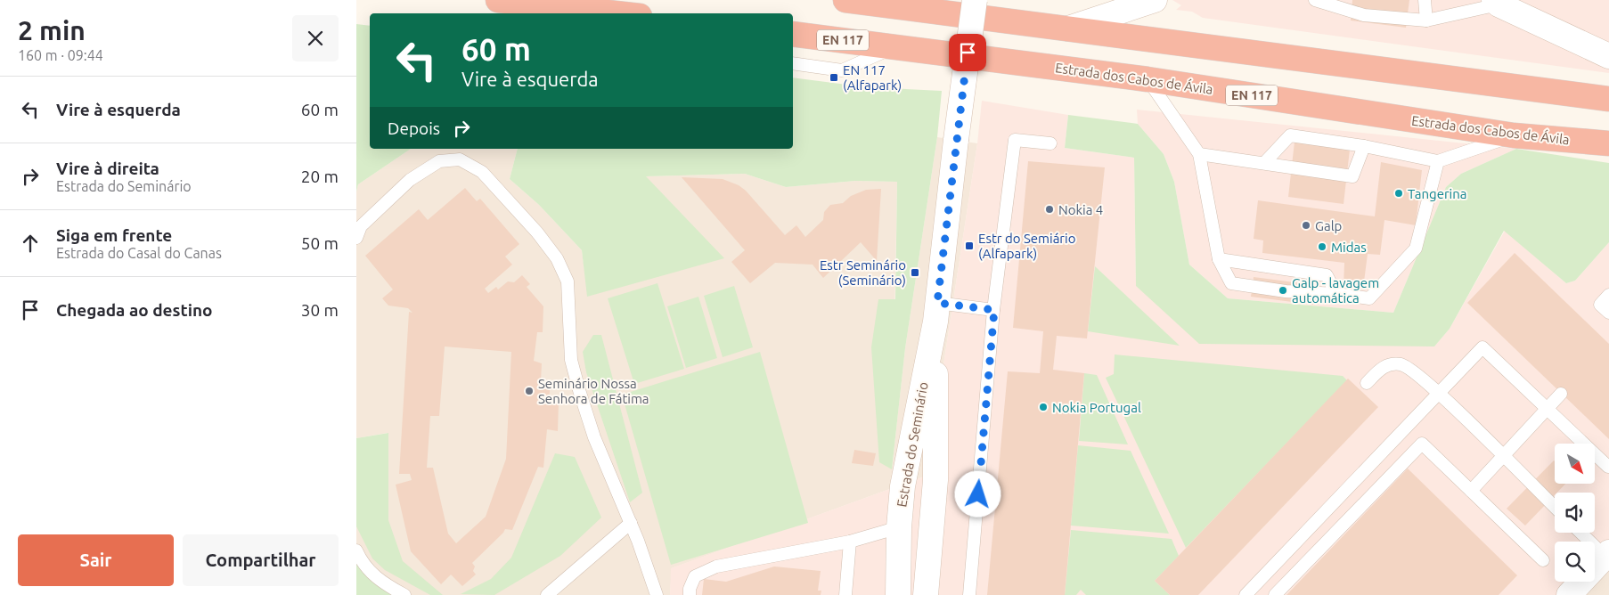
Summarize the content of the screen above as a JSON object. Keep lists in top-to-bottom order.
{
  "streets": {
    "highway": ["EN 117", "Estrada dos Cabos de Ávila"],
    "street": ["Estrada do Seminário"]
  },
  "places": {
    "transit": ["EN 117 (Alfapark)", "Estr do Semiário (Alfapark)", "Estr Seminário (Seminário)"],
    "other": [
      "Tangerina",
      "Nokia 4",
      "Galp",
      "Midas",
      "Galp - lavagem automática",
      "Seminário Nossa Senhora de Fátima",
      "Nokia Portugal"
    ]
  },
  "north": "bottom right",
  "page": {
    "heading": ["2 min", "160 m · 09:44"],
    "turn": ["60 m", "Vire à esquerda"],
    "list": [
      {
        "name": "Vire à esquerda",
        "value": "60 m"
      },
      {
        "name": "Vire à direita",
        "note": "Estrada do Seminário",
        "value": "20 m"
      },
      {
        "name": "Siga em frente",
        "note": "Estrada do Casal do Canas",
        "value": "50 m"
      },
      {
        "name": "Chegada ao destino",
        "value": "30 m"
      }
    ],
    "then": "Depois",
    "buttons": ["Sair", "Compartilhar"]
  }
}
